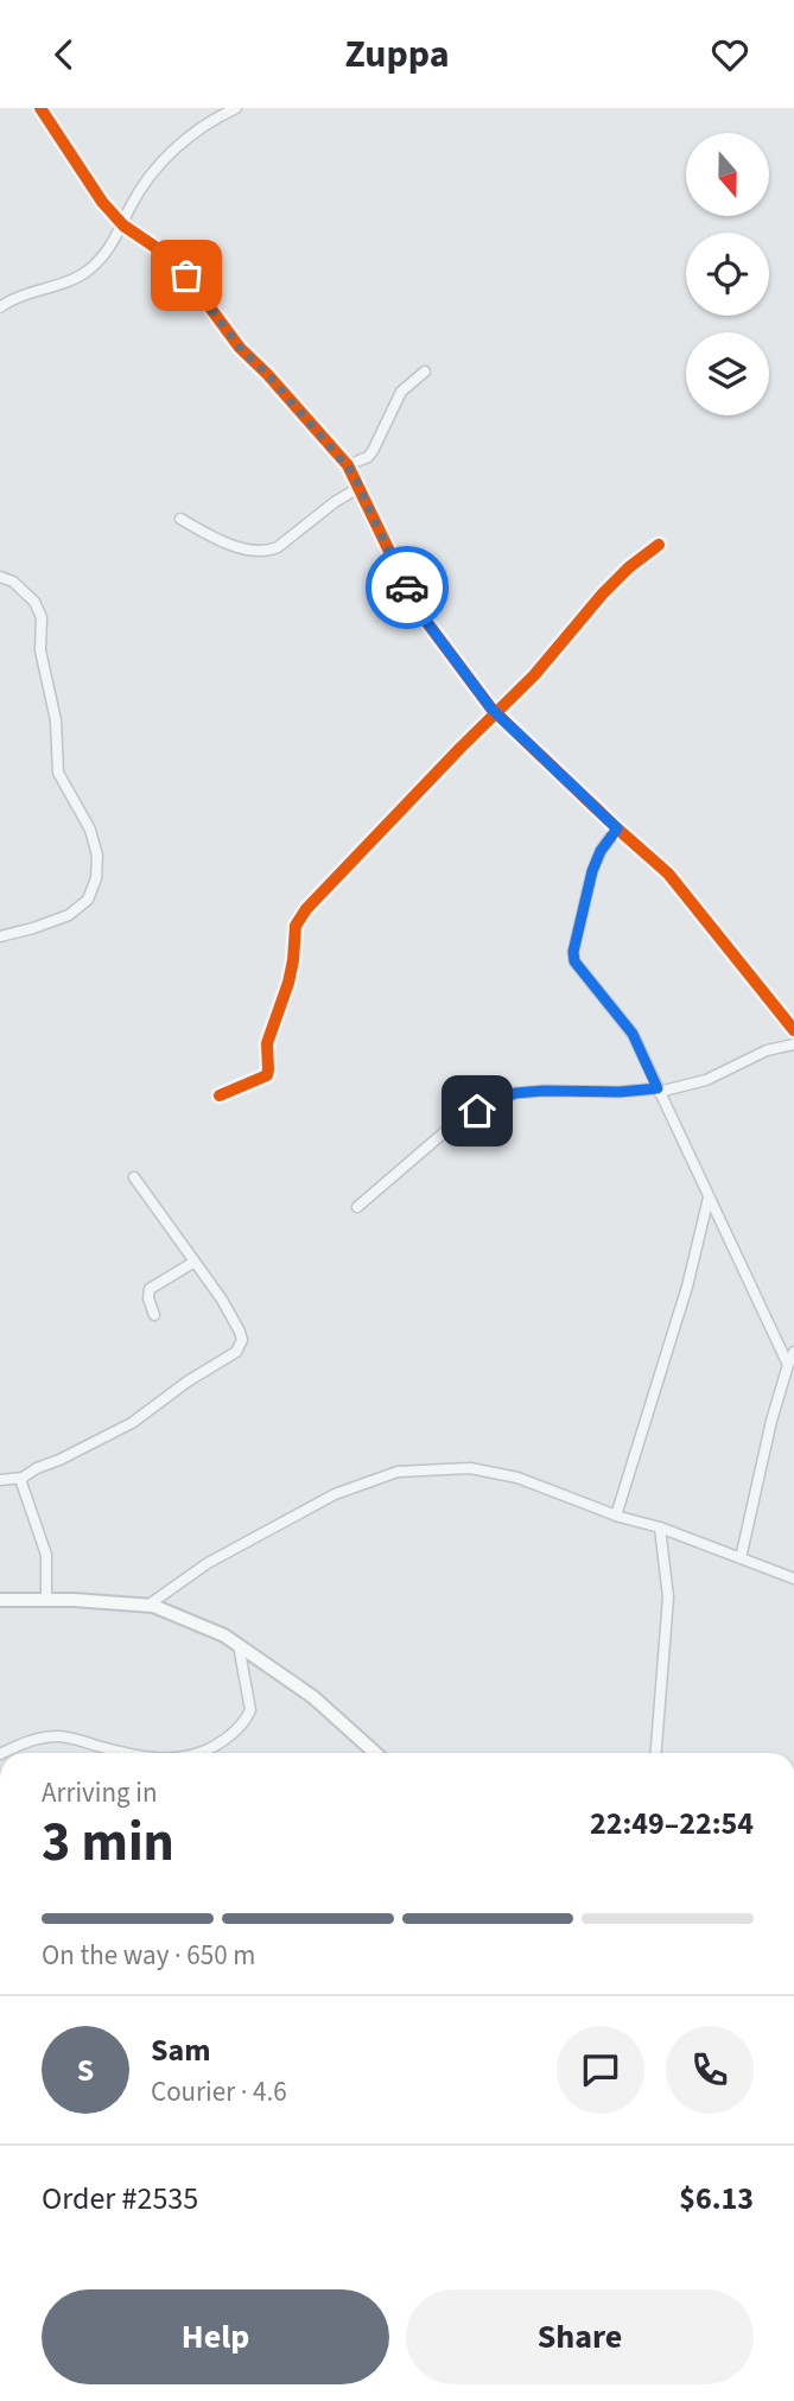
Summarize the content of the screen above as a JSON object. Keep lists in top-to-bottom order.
{
  "north": "bottom",
  "page": {
    "header": "Zuppa",
    "heading": ["3 min", "Arriving in", "22:49–22:54"],
    "panel": [
      "Sam",
      "Courier · 4.6",
      "Order #2535",
      "$6.13"
    ],
    "bar": "On the way · 650 m",
    "round": "S",
    "buttons": ["Help", "Share"]
  }
}
